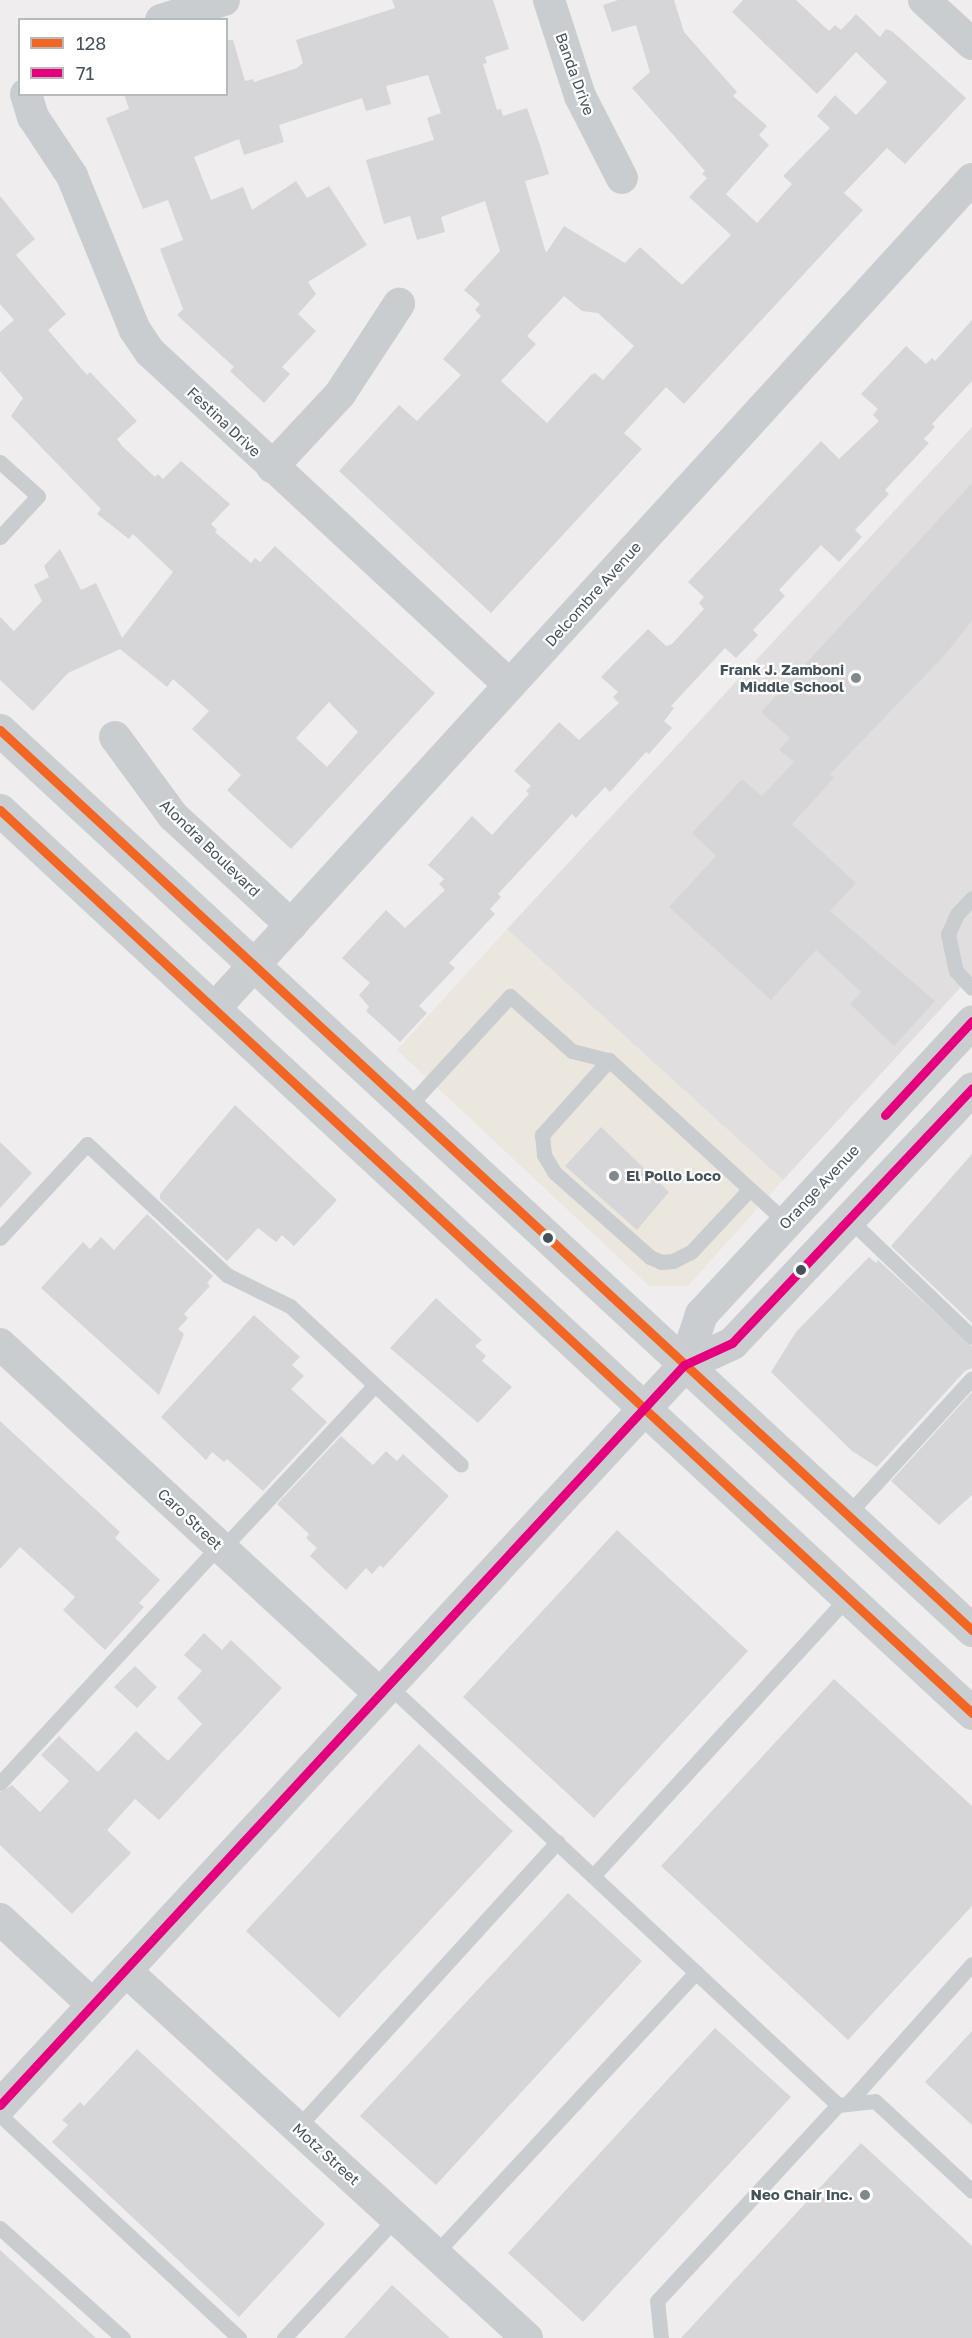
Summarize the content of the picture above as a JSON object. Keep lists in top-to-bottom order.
{
  "streets": {
    "street": [
      "Banda Drive",
      "Festina Drive",
      "Delcombre Avenue",
      "Alondra Boulevard",
      "Orange Avenue",
      "Caro Street",
      "Motz Street"
    ]
  },
  "crossings": [
    ["Festina Drive", "Delcombre Avenue"],
    ["Delcombre Avenue", "Alondra Boulevard"],
    ["Orange Avenue", "Caro Street"],
    ["Orange Avenue", "Motz Street"]
  ],
  "places": ["Frank J. Zamboni Middle School", "El Pollo Loco", "Neo Chair Inc."],
  "lines": ["transit line 128", "transit line 71"],
  "legend": ["128", "71"]
}
